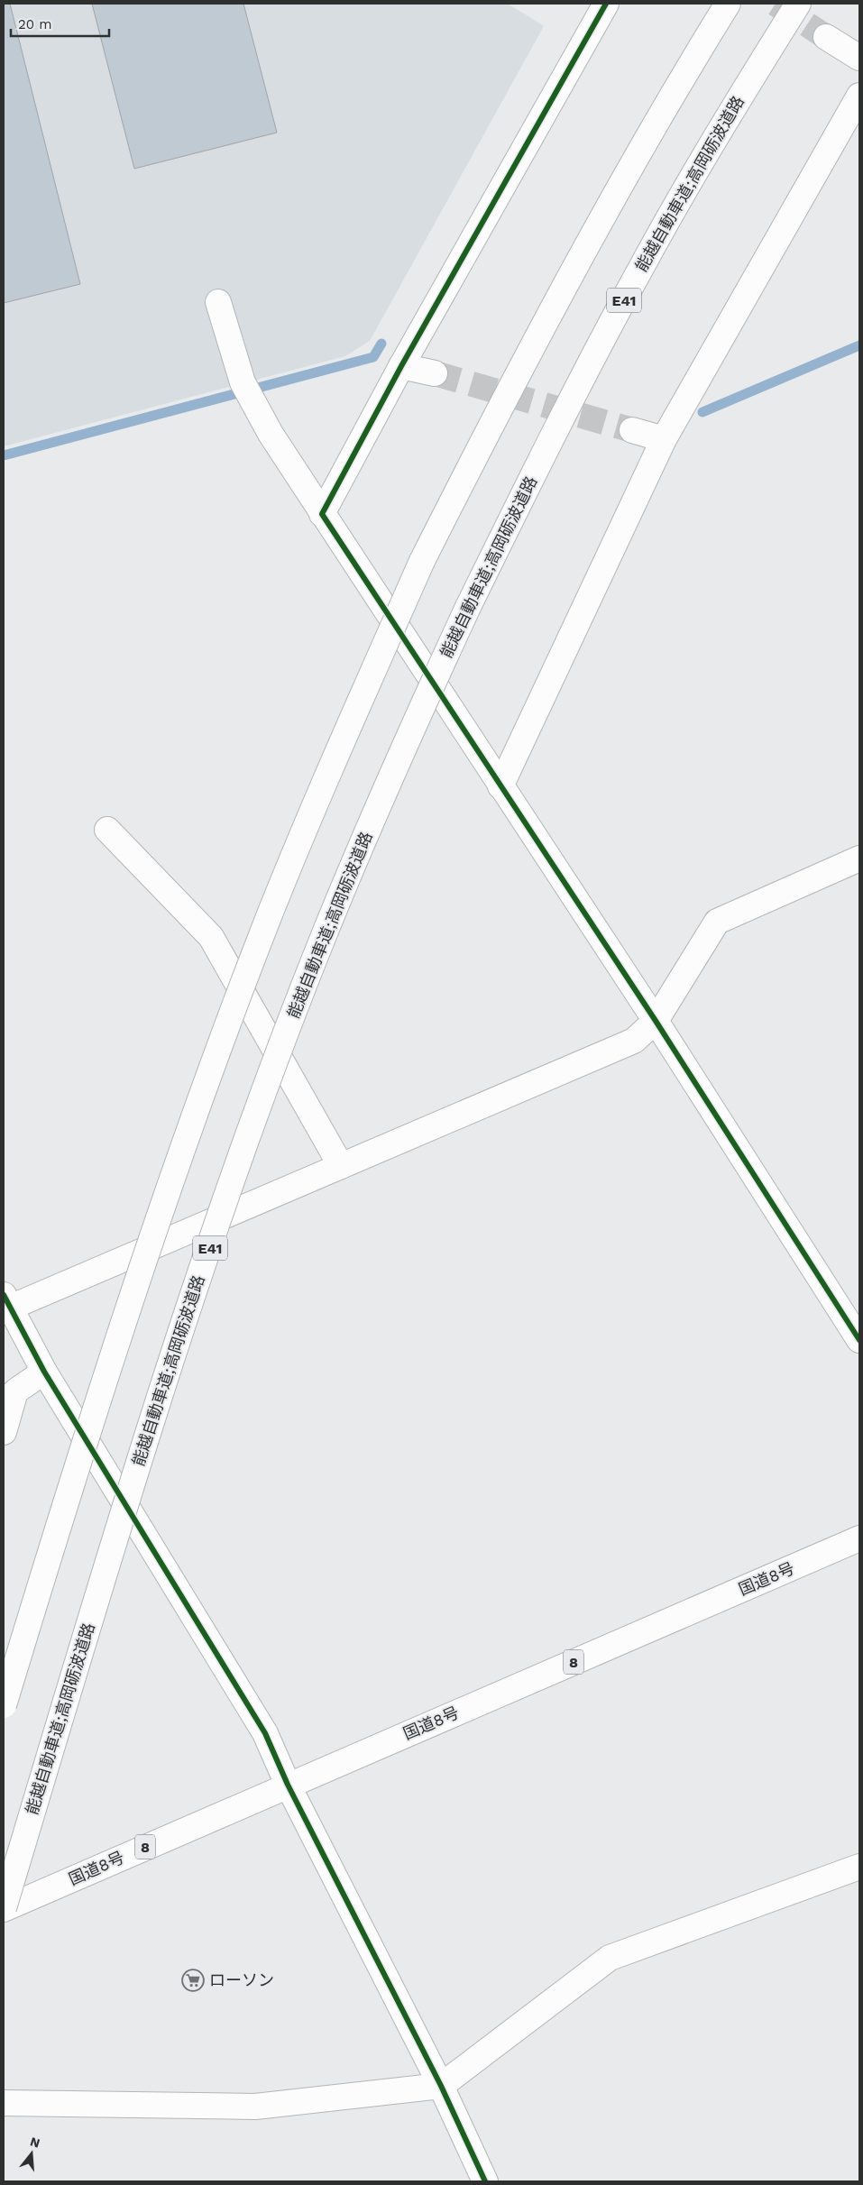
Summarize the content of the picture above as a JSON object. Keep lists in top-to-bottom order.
{
  "streets": {
    "main road": [
      "能越自動車道;高岡砺波道路",
      "E41",
      "国道8号",
      "8"
    ]
  },
  "crossings": [
    ["能越自動車道;高岡砺波道路", "国道8号"]
  ],
  "places": {
    "supermarket": ["ローソン"]
  },
  "scale_bar": "20 m",
  "north": "top"
}
